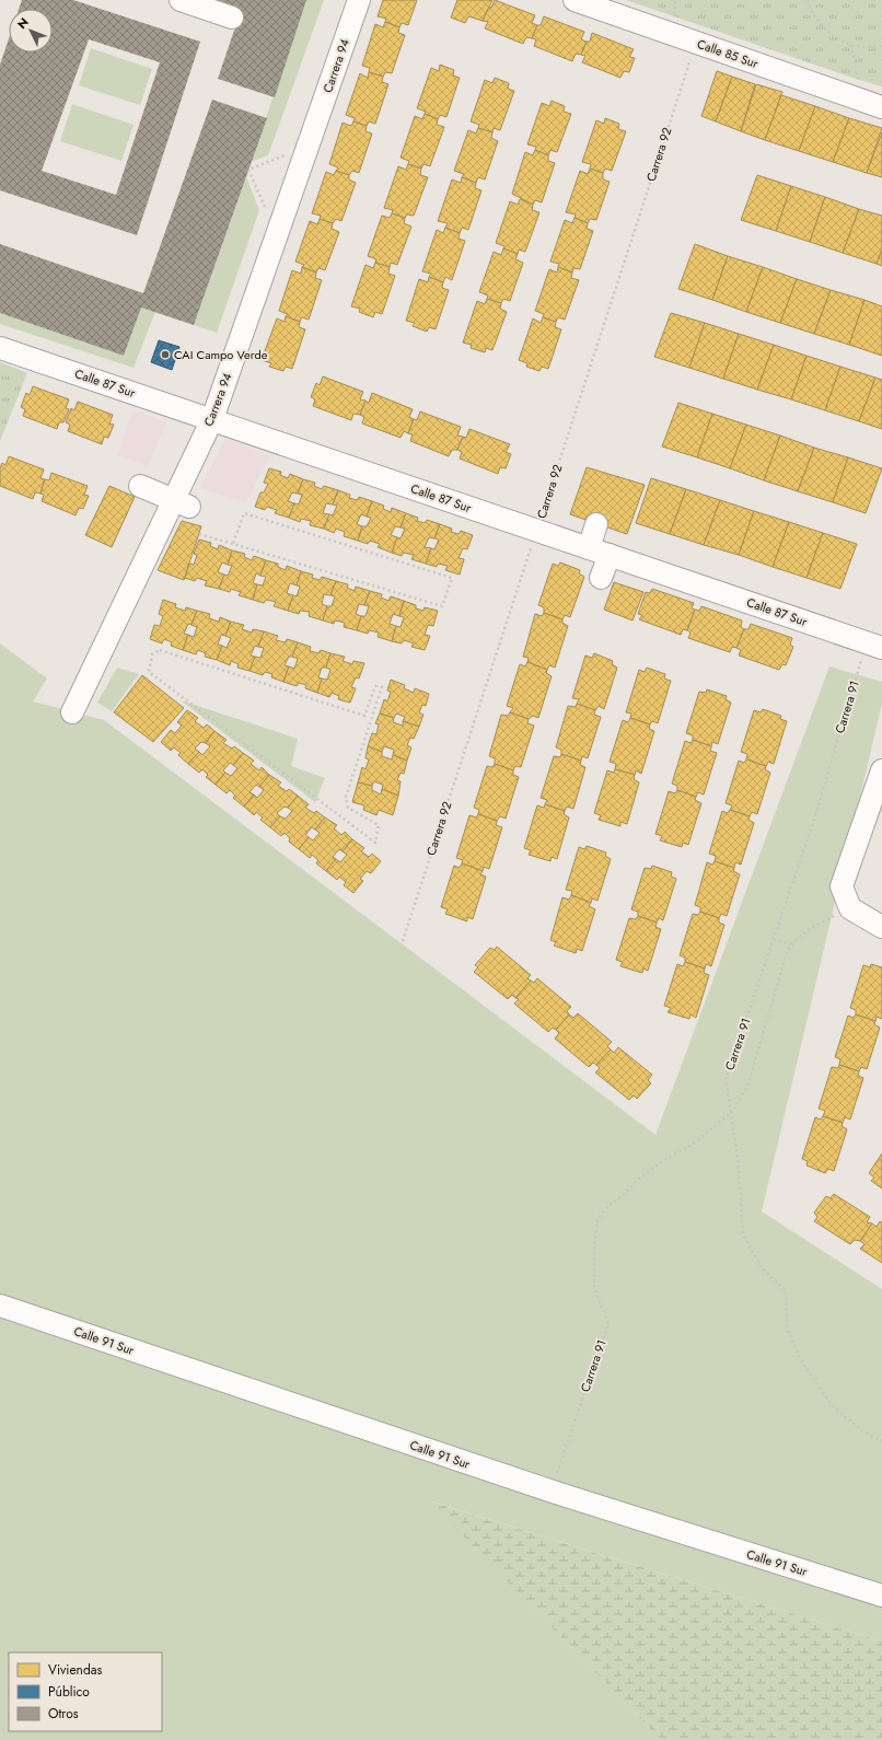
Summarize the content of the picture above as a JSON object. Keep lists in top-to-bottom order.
{
  "streets": {
    "street": [
      "Calle 85 Sur",
      "Carrera 94",
      "Calle 87 Sur",
      "Calle 91 Sur"
    ],
    "path": ["Carrera 92", "Carrera 91"]
  },
  "crossings": [
    ["Calle 85 Sur", "Carrera 92"],
    ["Carrera 94", "Calle 87 Sur"],
    ["Carrera 92", "Calle 87 Sur"],
    ["Calle 87 Sur", "Carrera 91"],
    ["Carrera 91", "Calle 91 Sur"]
  ],
  "places": ["CAI Campo Verde"],
  "legend": ["Viviendas", "Público", "Otros"],
  "north": "top left"
}
